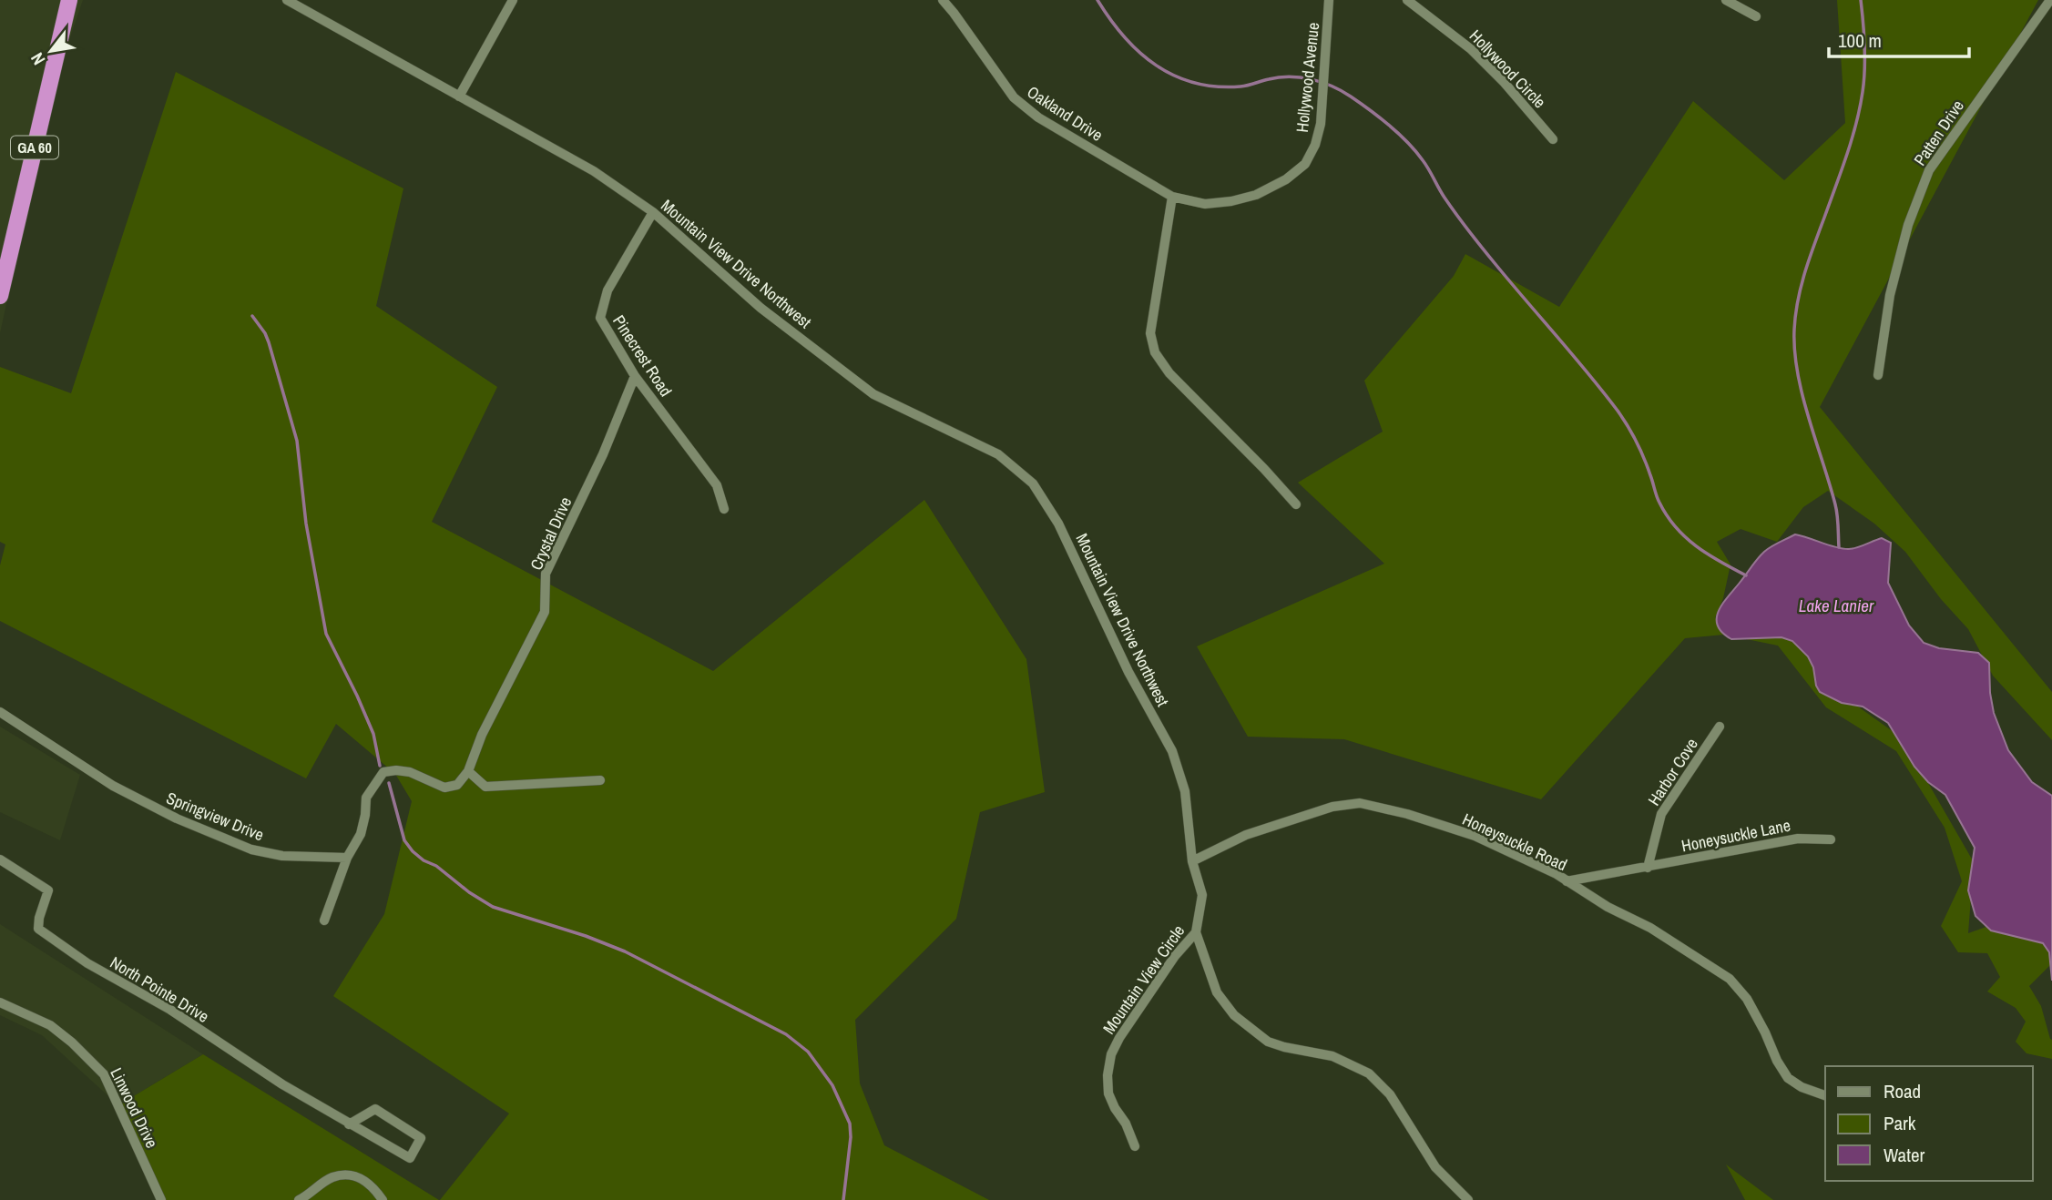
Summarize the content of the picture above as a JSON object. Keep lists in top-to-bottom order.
{
  "streets": {
    "highway": ["GA 60"],
    "street": [
      "Hollywood Circle",
      "Hollywood Avenue",
      "Oakland Drive",
      "Patten Drive",
      "Mountain View Drive Northwest",
      "Pinecrest Road",
      "Crystal Drive",
      "Harbor Cove",
      "Springview Drive",
      "Honeysuckle Lane",
      "Honeysuckle Road",
      "Mountain View Circle",
      "North Pointe Drive",
      "Linwood Drive"
    ]
  },
  "crossings": [
    ["Hollywood Avenue", "Oakland Drive"],
    ["Mountain View Drive Northwest", "Pinecrest Road"],
    ["Mountain View Drive Northwest", "Honeysuckle Road"],
    ["Mountain View Drive Northwest", "Mountain View Circle"],
    ["Pinecrest Road", "Crystal Drive"],
    ["Harbor Cove", "Honeysuckle Lane"],
    ["Honeysuckle Road", "Mountain View Circle"]
  ],
  "water": ["Lake Lanier"],
  "legend": ["Road", "Park", "Water"],
  "scale_bar": "100 m",
  "north": "bottom left"
}
